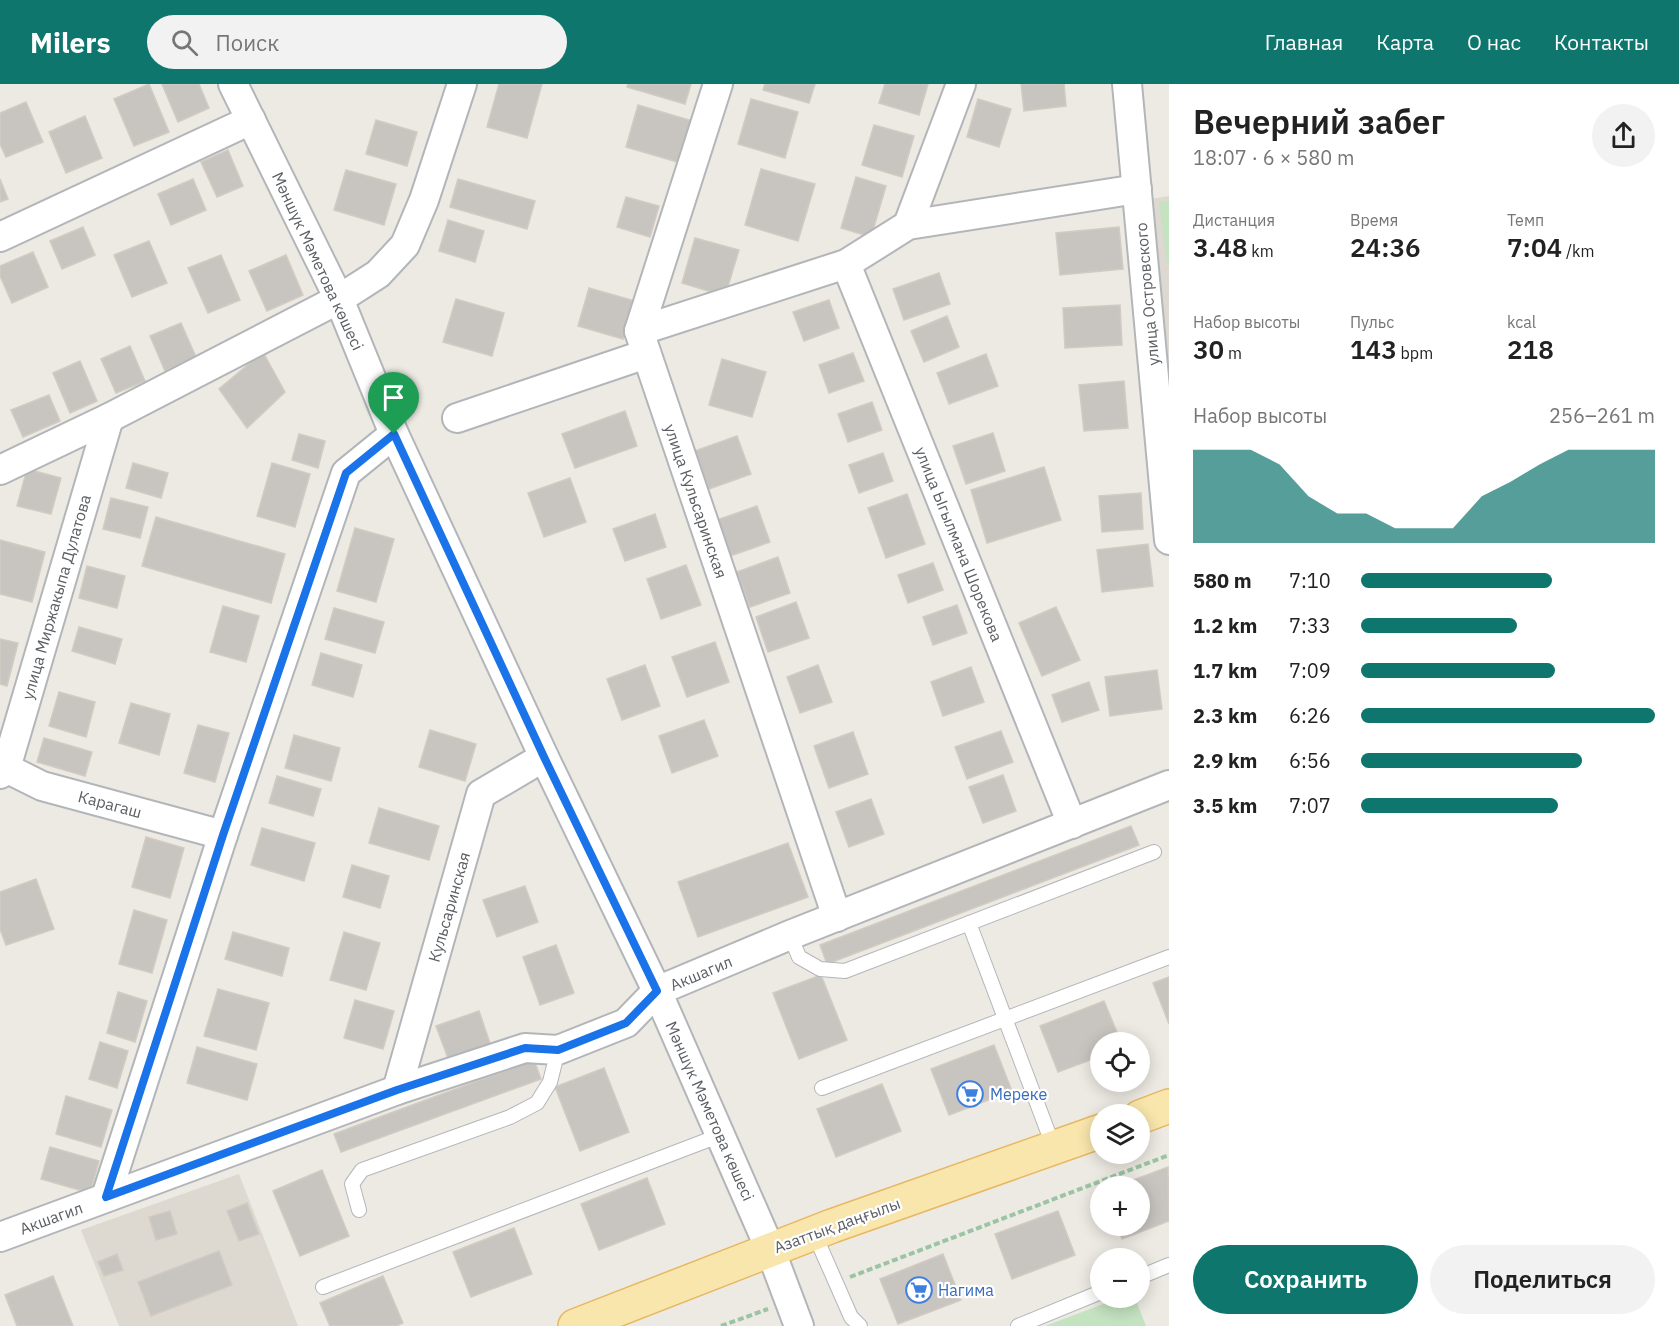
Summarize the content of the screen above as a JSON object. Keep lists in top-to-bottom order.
{
  "streets": {
    "main road": ["Азаттық даңғылы"],
    "street": [
      "Мәншүк Мәметова көшесі",
      "улица Островского",
      "улица Кульсаринская",
      "улица Ыгылмана Шорекова",
      "улица Миржакыпа Дулатова",
      "Карагаш",
      "Кульсаринская",
      "Акшагил"
    ]
  },
  "crossings": [
    ["Мәншүк Мәметова көшесі", "Кульсаринская"],
    ["Мәншүк Мәметова көшесі", "Акшагил"],
    ["Мәншүк Мәметова көшесі", "Азаттық даңғылы"],
    ["улица Кульсаринская", "Акшагил"],
    ["улица Ыгылмана Шорекова", "Акшагил"],
    ["улица Миржакыпа Дулатова", "Карагаш"],
    ["Кульсаринская", "Акшагил"]
  ],
  "places": {
    "supermarket": ["Мереке", "Нагима"]
  },
  "page": {
    "header": "Milers",
    "search": "Поиск",
    "nav": [
      "Главная",
      "Карта",
      "О нас",
      "Контакты"
    ],
    "heading": ["Вечерний забег", "18:07 · 6 × 580 m"],
    "stats": [
      ["Дистанция", "3.48 km"],
      ["Время", "24:36"],
      ["Темп", "7:04 /km"],
      ["Набор высоты", "30 m"],
      ["Пульс", "143 bpm"],
      ["kcal", "218"]
    ],
    "chart": ["Набор высоты", "256–261 m"],
    "list": [
      {
        "name": "580 m",
        "note": "7:10"
      },
      {
        "name": "1.2 km",
        "note": "7:33"
      },
      {
        "name": "1.7 km",
        "note": "7:09"
      },
      {
        "name": "2.3 km",
        "note": "6:26"
      },
      {
        "name": "2.9 km",
        "note": "6:56"
      },
      {
        "name": "3.5 km",
        "note": "7:07"
      }
    ],
    "map_buttons": ["+", "−"],
    "buttons": ["Сохранить", "Поделиться"]
  }
}
